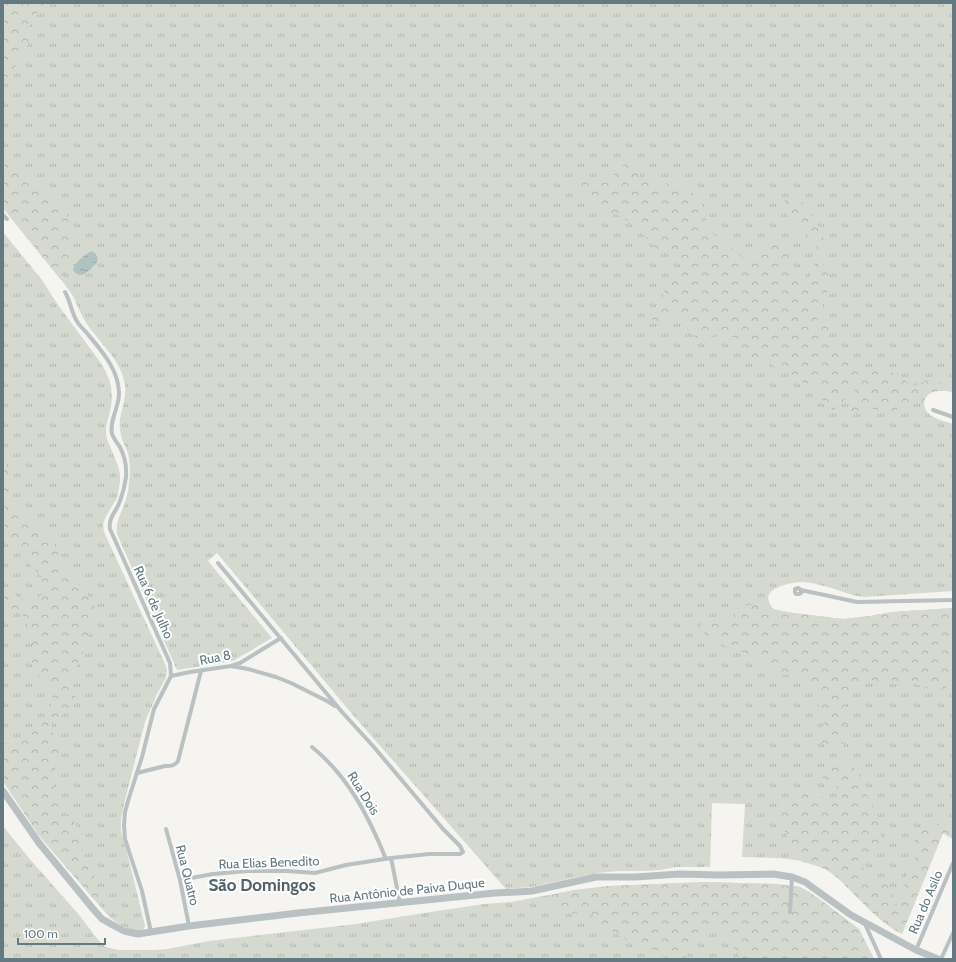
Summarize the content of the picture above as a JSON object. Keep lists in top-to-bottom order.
{
  "streets": {
    "street": [
      "Rua 6 de Julho",
      "Rua 8",
      "Rua Dois",
      "Rua Elias Benedito",
      "Rua Quatro",
      "Rua Antônio de Paiva Duque",
      "Rua do Asilo"
    ]
  },
  "crossings": [
    ["Rua 6 de Julho", "Rua 8"],
    ["Rua Dois", "Rua Elias Benedito"],
    ["Rua Dois", "Rua Antônio de Paiva Duque"],
    ["Rua Elias Benedito", "Rua Quatro"],
    ["Rua Quatro", "Rua Antônio de Paiva Duque"],
    ["Rua Antônio de Paiva Duque", "Rua do Asilo"]
  ],
  "districts": ["São Domingos"],
  "scale_bar": "100 m"
}
